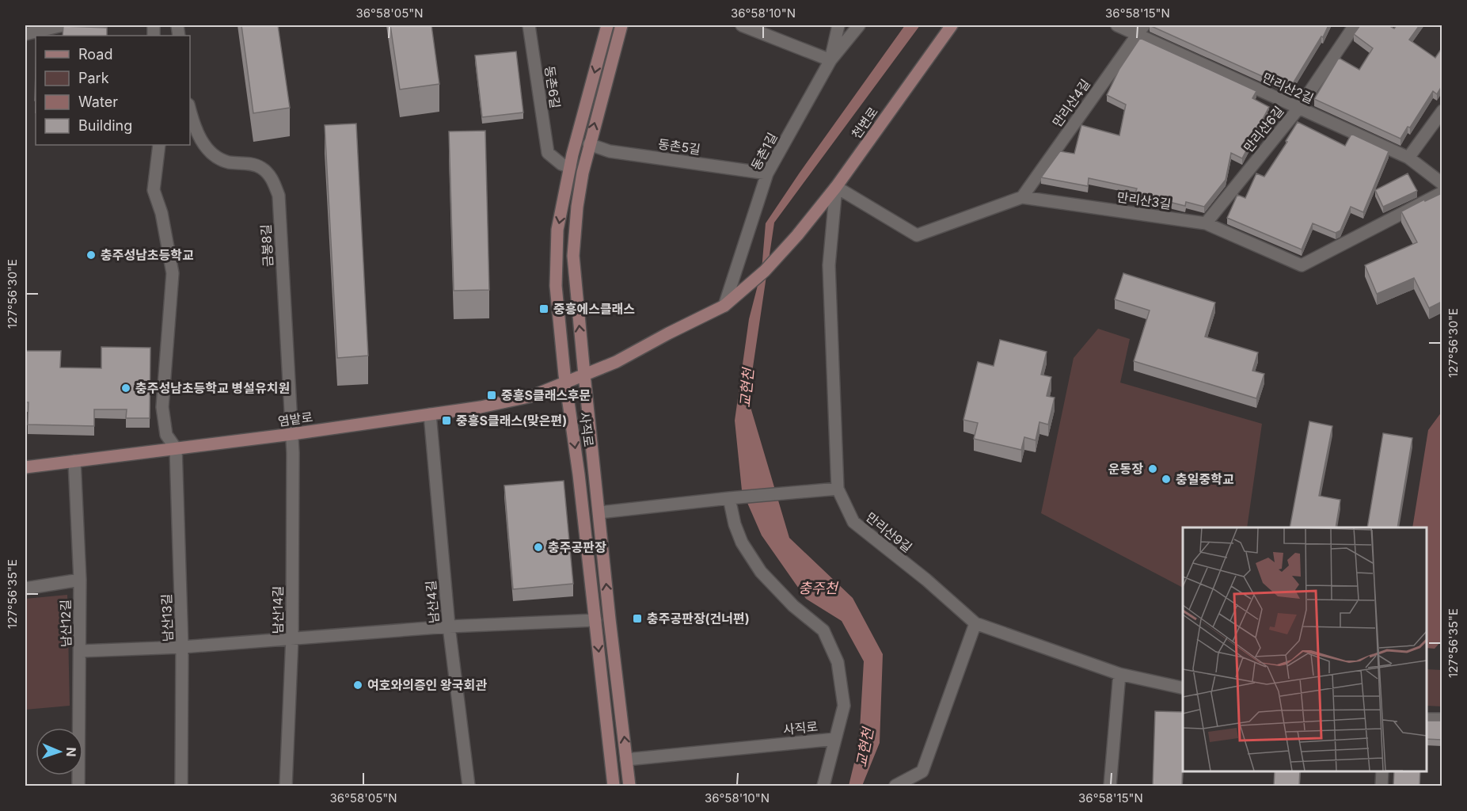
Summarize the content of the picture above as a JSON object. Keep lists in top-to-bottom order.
{
  "streets": {
    "street": [
      "동촌6길",
      "만리산2길",
      "만리산4길",
      "천변로",
      "만리산6길",
      "동촌5길",
      "동촌1길",
      "만리산3길",
      "금봉8길",
      "염밭로",
      "사직로",
      "만리산9길",
      "남산4길",
      "남산14길",
      "남산13길",
      "남산12길"
    ]
  },
  "crossings": [
    ["동촌6길", "사직로"],
    ["만리산2길", "만리산4길"],
    ["만리산2길", "만리산6길"],
    ["만리산4길", "만리산3길"],
    ["천변로", "동촌1길"],
    ["천변로", "만리산3길"],
    ["천변로", "만리산9길"],
    ["만리산6길", "만리산3길"],
    ["동촌5길", "동촌1길"],
    ["동촌5길", "사직로"],
    ["만리산3길", "만리산9길"],
    ["금봉8길", "염밭로"],
    ["금봉8길", "남산14길"],
    ["염밭로", "사직로"],
    ["염밭로", "남산4길"],
    ["염밭로", "남산14길"],
    ["염밭로", "남산13길"],
    ["염밭로", "남산12길"]
  ],
  "water": ["교현천", "충주천"],
  "places": {
    "other": [
      "충주성남초등학교",
      "충주성남초등학교 병설유치원",
      "운동장",
      "충일중학교",
      "충주공판장",
      "여호와의증인 왕국회관"
    ],
    "transit": [
      "중흥에스클래스",
      "중흥S클래스후문",
      "중흥S클래스(맞은편)",
      "충주공판장(건너편)"
    ]
  },
  "legend": [
    "Road",
    "Park",
    "Water",
    "Building"
  ],
  "north": "right",
  "coordinates": [
    "36°58'05\"N",
    "36°58'10\"N",
    "36°58'15\"N",
    "127°56'30\"E",
    "127°56'35\"E"
  ]
}
